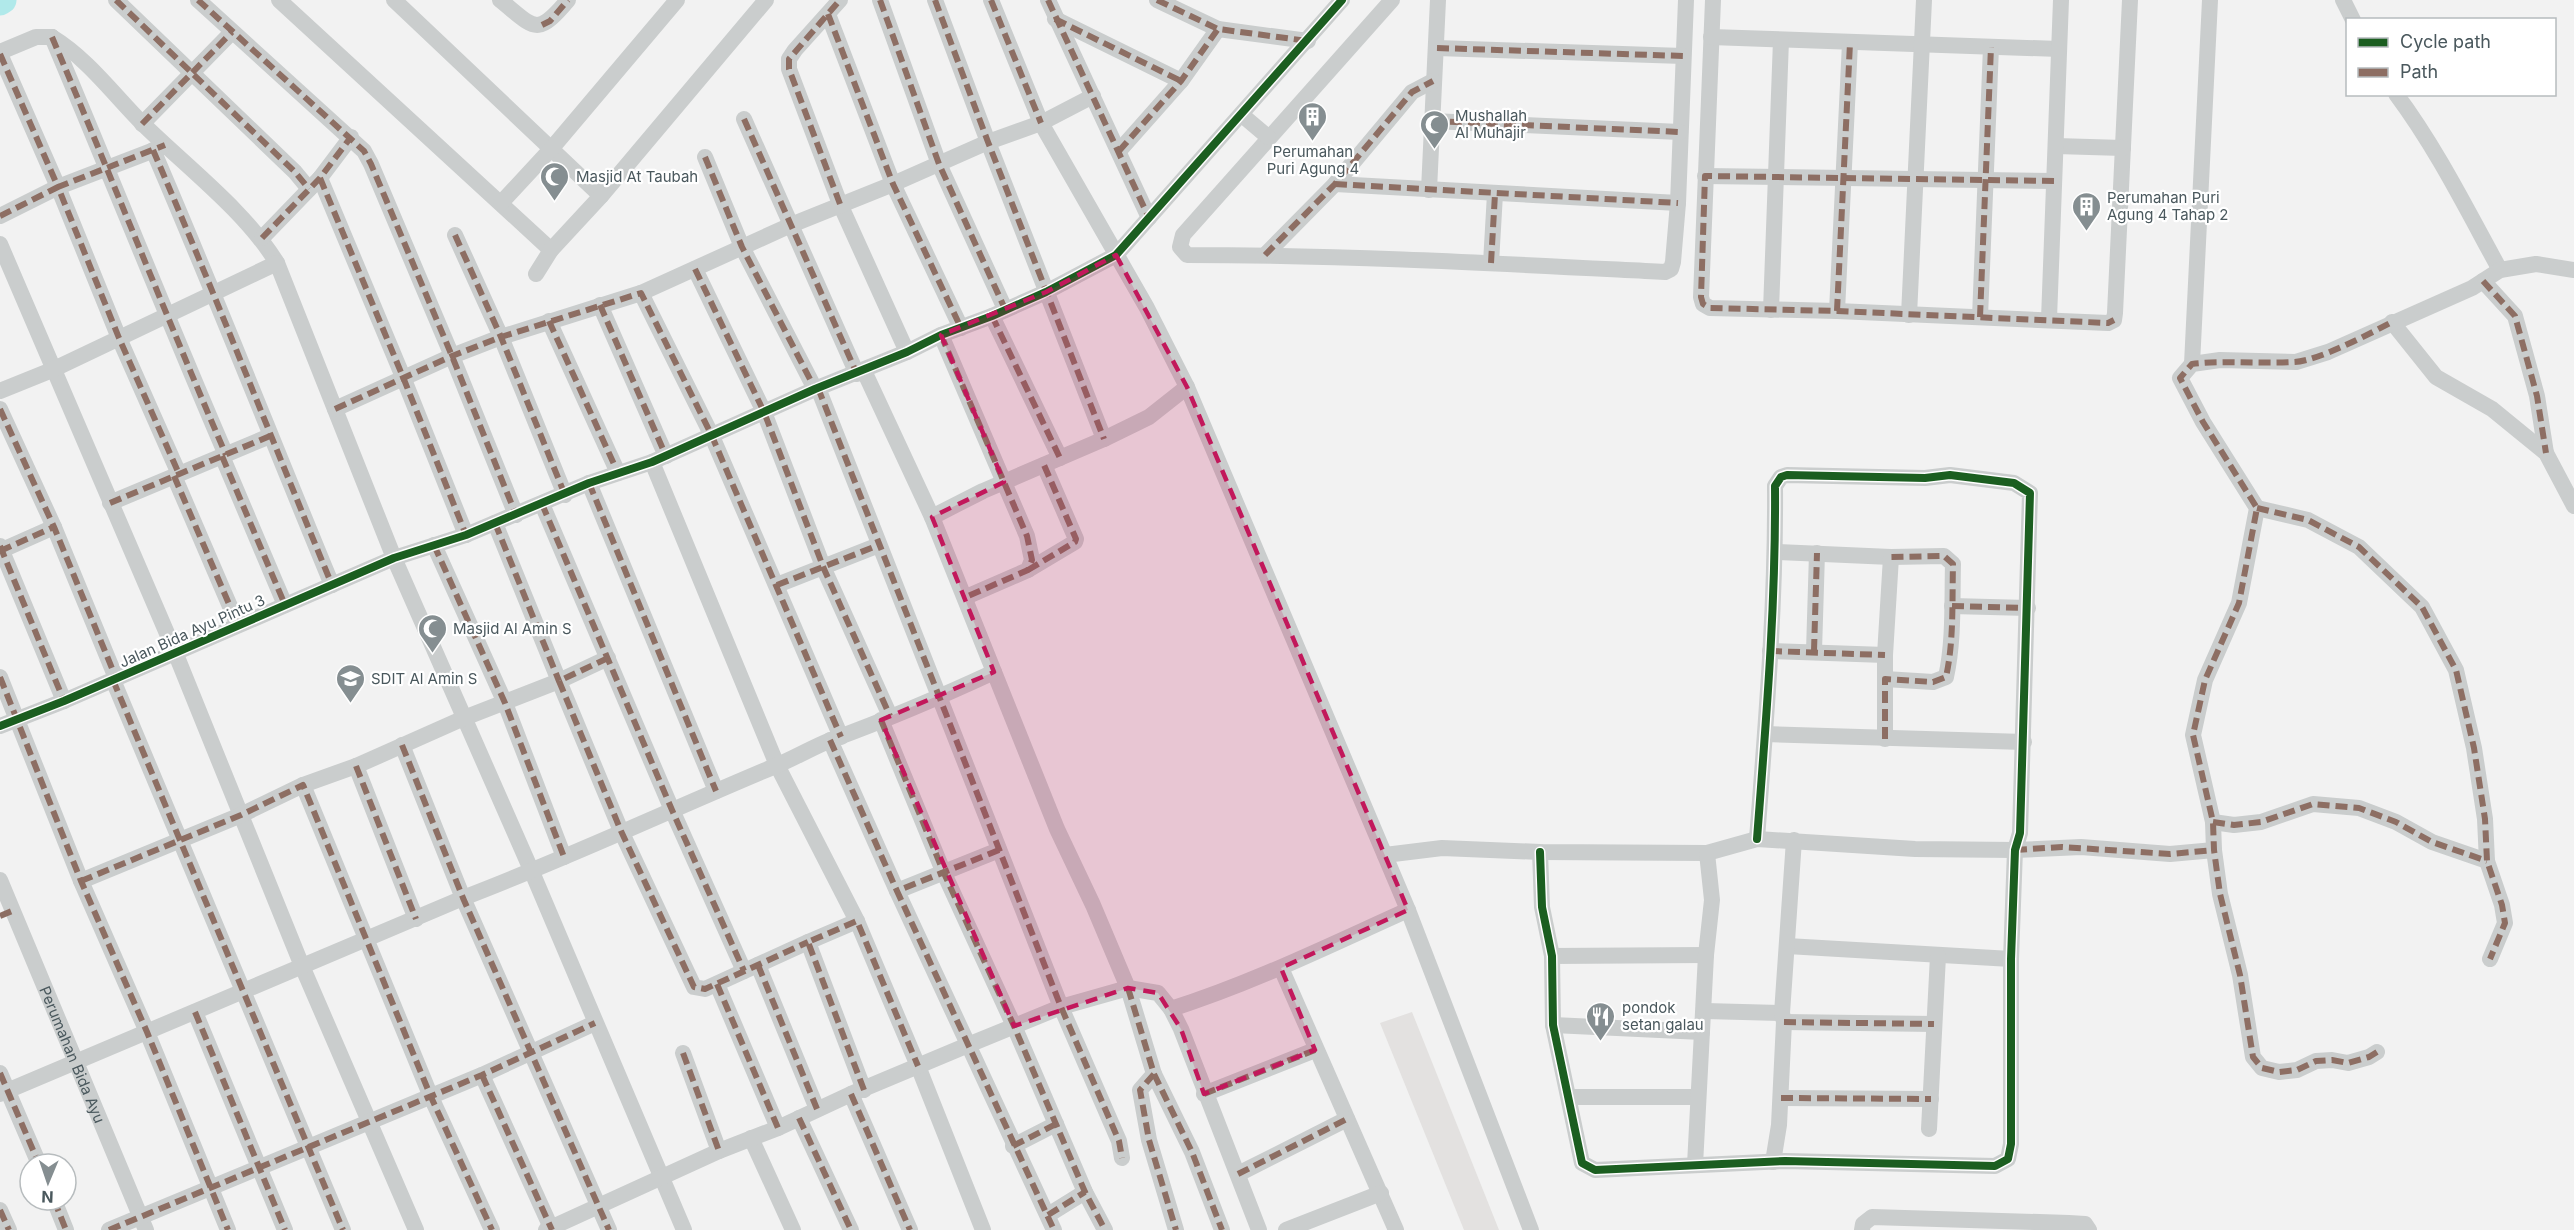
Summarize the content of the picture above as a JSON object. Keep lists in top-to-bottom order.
{
  "streets": {
    "street": ["Jalan Bida Ayu Pintu 3", "Perumahan Bida Ayu"]
  },
  "places": {
    "building": ["Perumahan Puri Agung 4", "Perumahan Puri Agung 4 Tahap 2"],
    "mosque": ["Mushallah Al Muhajir", "Masjid At Taubah", "Masjid Al Amin S"],
    "school or university": ["SDIT Al Amin S"],
    "restaurant": ["pondok setan galau"]
  },
  "legend": ["Cycle path", "Path"],
  "north": "bottom"
}
